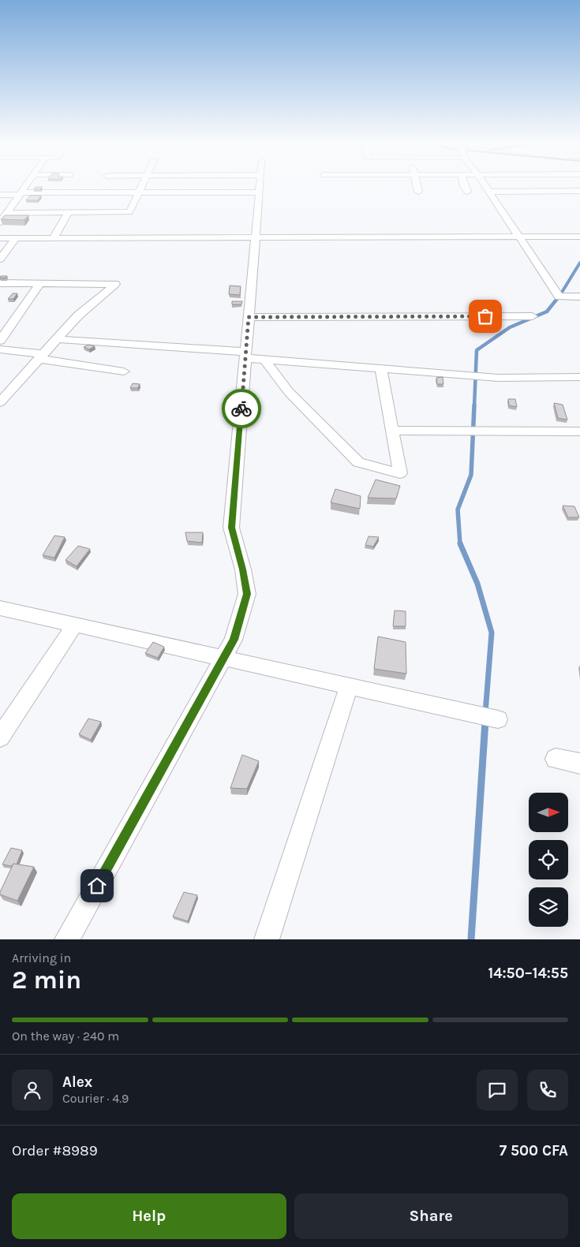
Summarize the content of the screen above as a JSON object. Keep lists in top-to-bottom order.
{
  "north": "right",
  "page": {
    "heading": ["2 min", "Arriving in", "14:50–14:55"],
    "panel": [
      "Alex",
      "Courier · 4.9",
      "Order #8989",
      "7 500 CFA"
    ],
    "bar": "On the way · 240 m",
    "buttons": ["Help", "Share"]
  }
}
